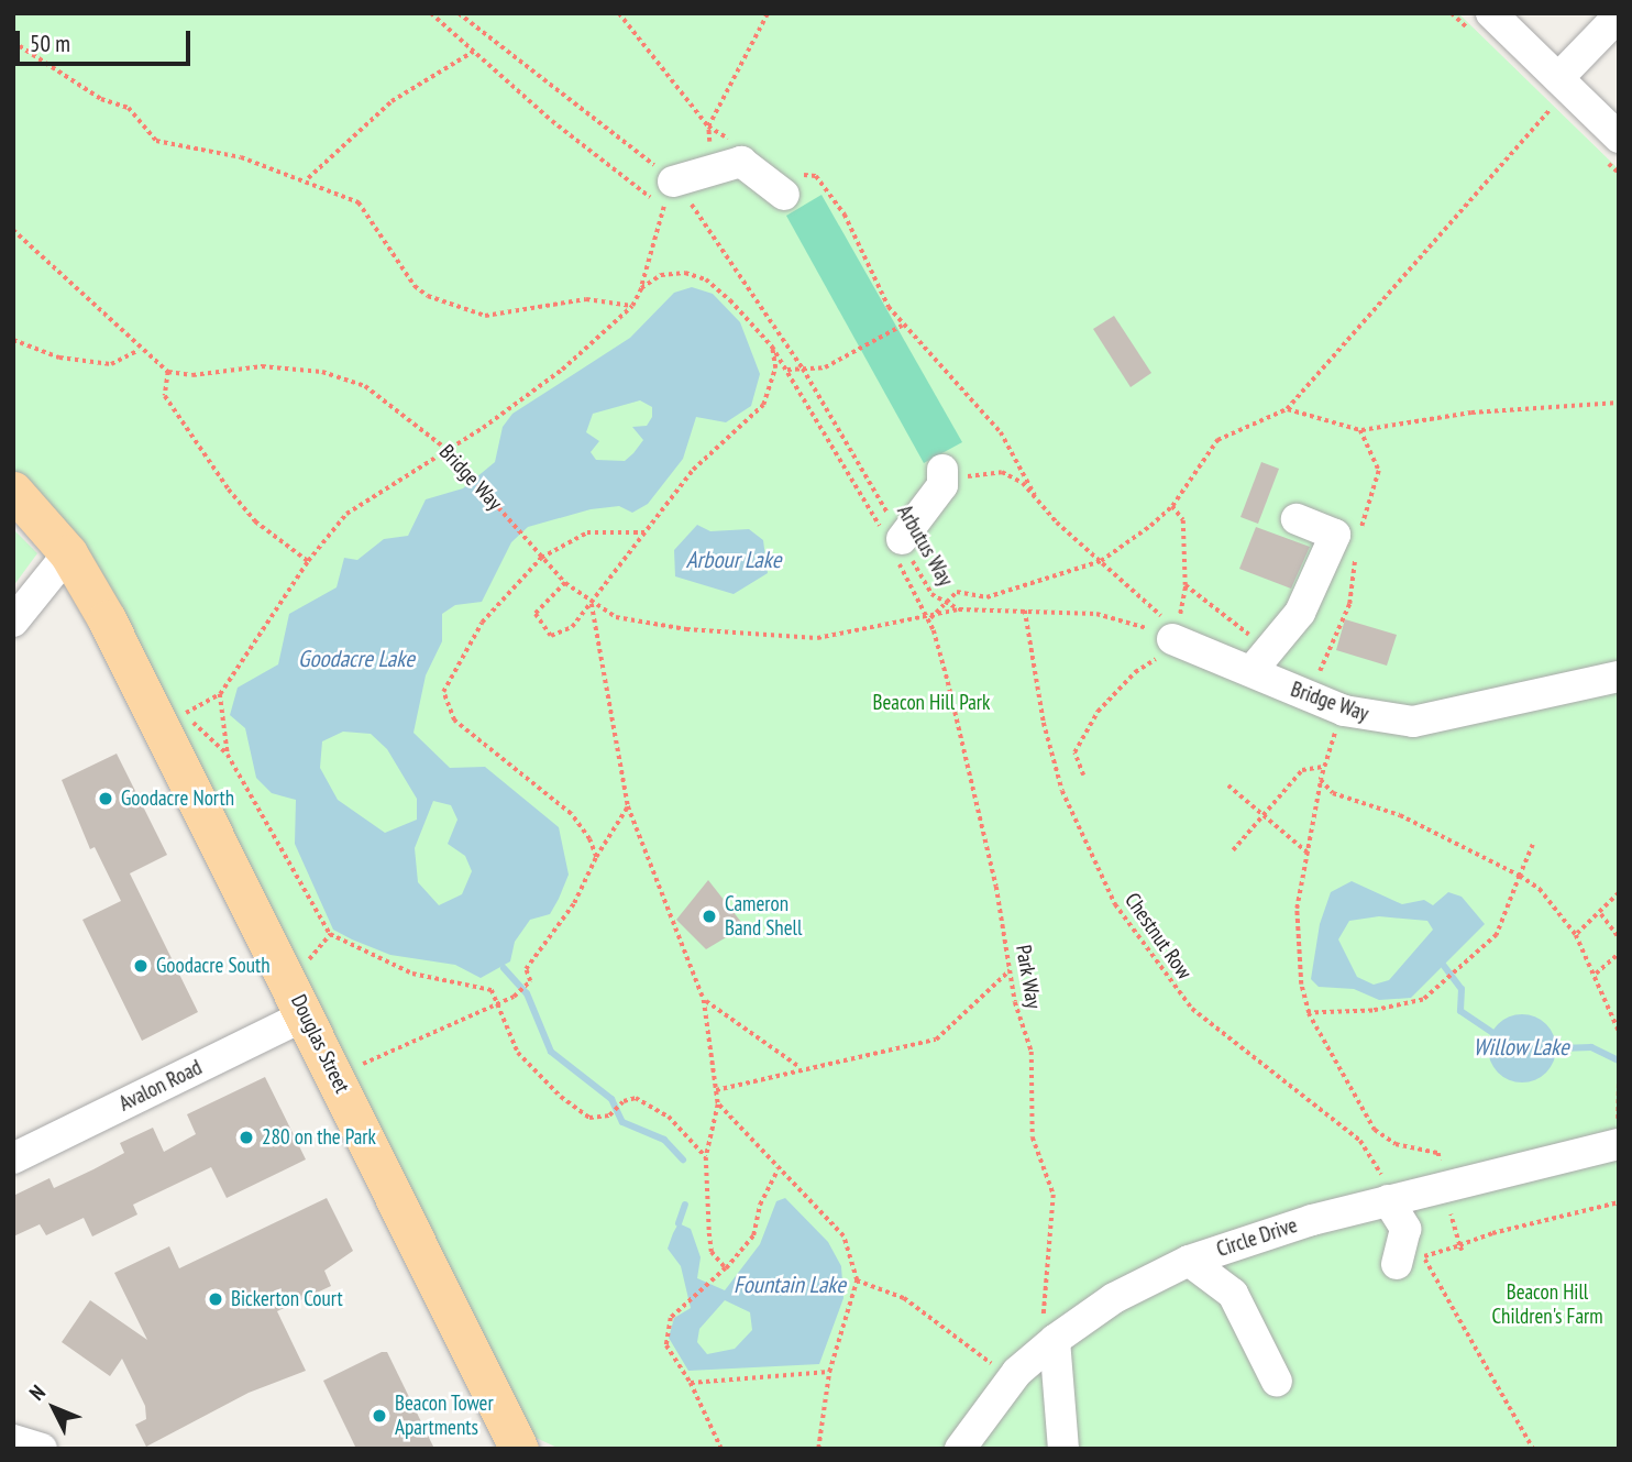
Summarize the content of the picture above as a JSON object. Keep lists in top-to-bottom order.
{
  "streets": {
    "main road": ["Douglas Street"],
    "street": ["Bridge Way", "Avalon Road", "Circle Drive"],
    "path": ["Arbutus Way", "Chestnut Row", "Park Way"]
  },
  "crossings": [
    ["Bridge Way", "Arbutus Way"],
    ["Bridge Way", "Park Way"],
    ["Arbutus Way", "Chestnut Row"],
    ["Arbutus Way", "Park Way"],
    ["Chestnut Row", "Circle Drive"],
    ["Park Way", "Circle Drive"],
    ["Douglas Street", "Avalon Road"]
  ],
  "water": [
    "Arbour Lake",
    "Goodacre Lake",
    "Willow Lake",
    "Fountain Lake"
  ],
  "parks": ["Beacon Hill Park", "Beacon Hill Children's Farm"],
  "places": [
    "Goodacre North",
    "Cameron Band Shell",
    "Goodacre South",
    "280 on the Park",
    "Bickerton Court",
    "Beacon Tower Apartments"
  ],
  "scale_bar": "50 m",
  "north": "top left"
}
